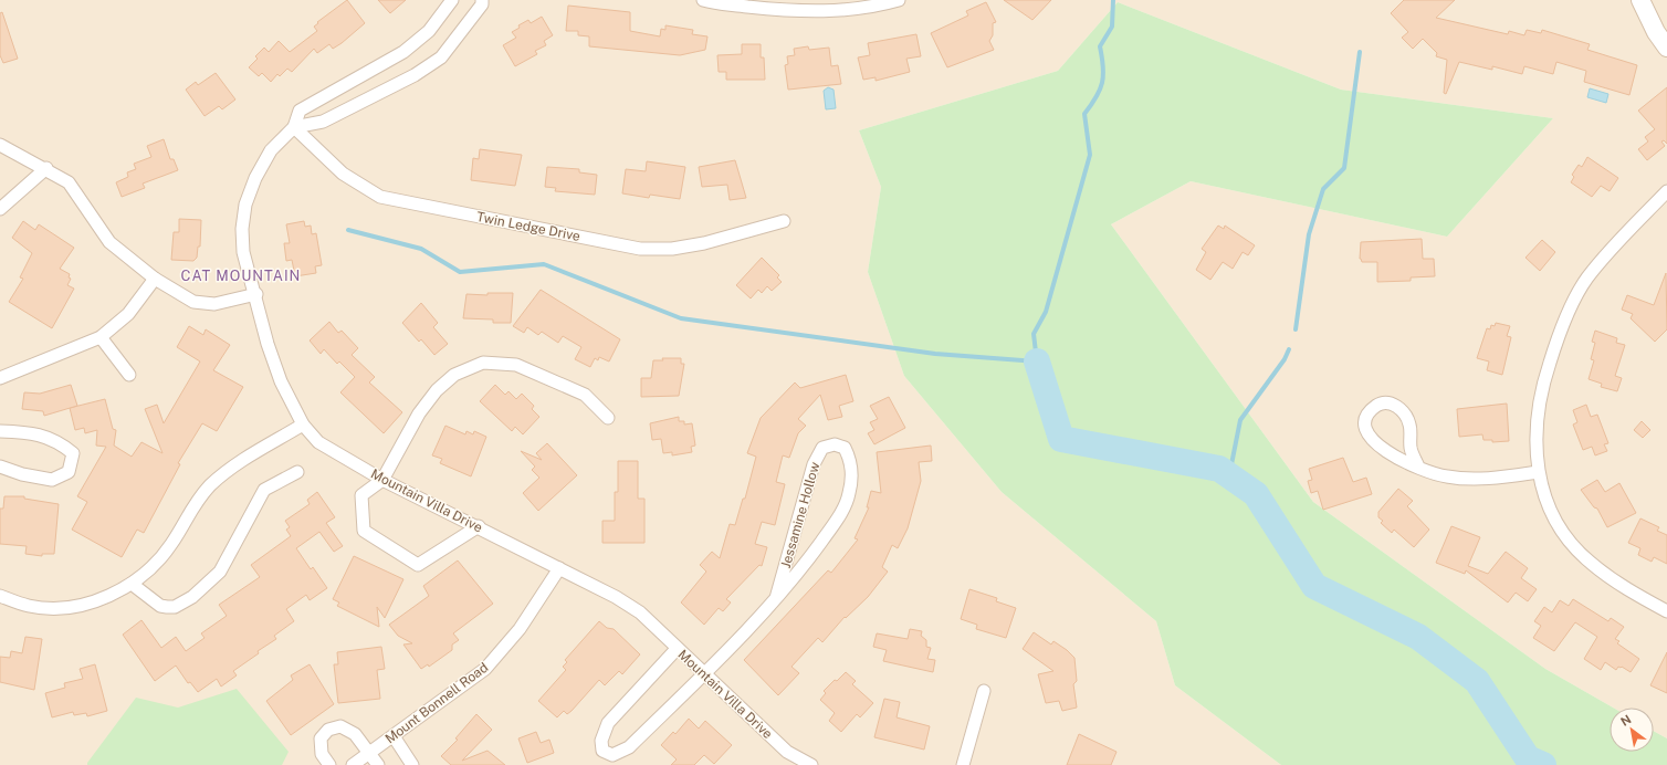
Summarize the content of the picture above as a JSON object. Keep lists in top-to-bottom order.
{
  "streets": {
    "street": [
      "Twin Ledge Drive",
      "Mountain Villa Drive",
      "Jessamine Hollow",
      "Mount Bonnell Road"
    ]
  },
  "crossings": [
    ["Twin Ledge Drive", "Mountain Villa Drive"],
    ["Mountain Villa Drive", "Jessamine Hollow"],
    ["Mountain Villa Drive", "Mount Bonnell Road"]
  ],
  "districts": ["CAT MOUNTAIN"],
  "north": "top left"
}
